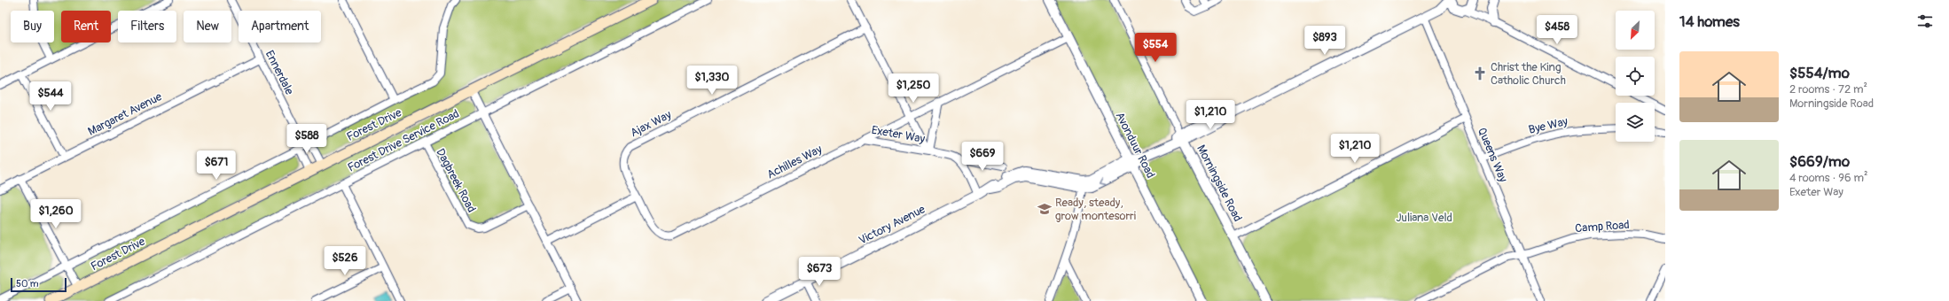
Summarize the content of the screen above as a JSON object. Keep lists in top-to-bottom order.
{
  "streets": {
    "main road": ["Forest Drive"],
    "street": [
      "Ennerdale",
      "Margaret Avenue",
      "Ajax Way",
      "Bye Way",
      "Exeter Way",
      "Forest Drive Service Road",
      "Avonduur Road",
      "Queens Way",
      "Achilles Way",
      "Dagbreek Road",
      "Morningside Road",
      "Victory Avenue",
      "Camp Road"
    ]
  },
  "crossings": [
    ["Ennerdale", "Margaret Avenue"],
    ["Ennerdale", "Forest Drive"],
    ["Ajax Way", "Achilles Way"],
    ["Bye Way", "Queens Way"],
    ["Exeter Way", "Achilles Way"],
    ["Forest Drive Service Road", "Dagbreek Road"],
    ["Avonduur Road", "Achilles Way"],
    ["Avonduur Road", "Victory Avenue"],
    ["Queens Way", "Camp Road"]
  ],
  "parks": ["Juliana Veld"],
  "places": {
    "church": ["Christ the King Catholic Church"],
    "school or university": ["Ready, steady, grow montesorri"]
  },
  "scale_bar": "50 m",
  "north": "bottom left",
  "page": {
    "heading": "14 homes",
    "chip": [
      "Buy",
      "Rent",
      "Filters",
      "New",
      "Apartment"
    ],
    "price": [
      "$458",
      "$893",
      "$554",
      "$1,330",
      "$1,250",
      "$544",
      "$1,210",
      "$588",
      "$1,210",
      "$669",
      "$671",
      "$1,260",
      "$526",
      "$673"
    ],
    "list": [
      {
        "name": "$554/mo",
        "note": "2 rooms · 72 m² · Morningside Road"
      },
      {
        "name": "$669/mo",
        "note": "4 rooms · 96 m² · Exeter Way"
      }
    ],
    "scale": "50 m"
  }
}
